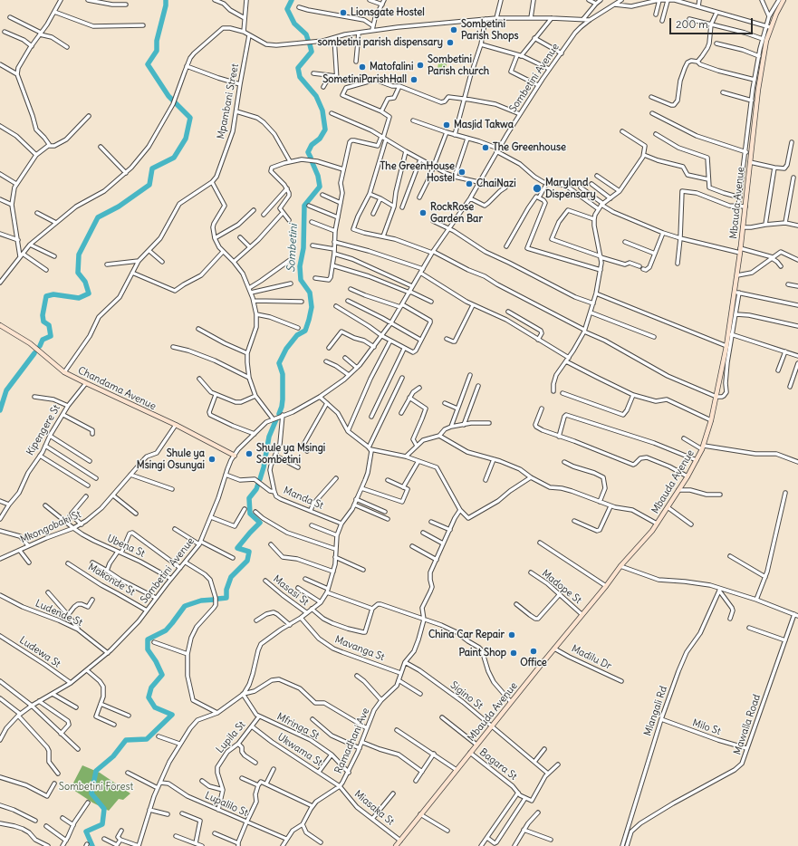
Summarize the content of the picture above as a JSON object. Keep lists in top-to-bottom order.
{
  "streets": {
    "street": [
      "Sombetini Avenue",
      "Mpambani Street",
      "Mbauda Avenue",
      "Chandama Avenue",
      "Kipengere St",
      "Manda St",
      "Mkongobaki St",
      "Ubena St",
      "Makonde St",
      "Madope St",
      "Masasi St",
      "Ludende St",
      "Mavanga St",
      "Ludewa St",
      "Madilu Dr",
      "Sigino St",
      "Mlangali Rd",
      "Mawalla Road",
      "Mfringa St",
      "Milo St",
      "Lupila St",
      "Ramadhani Ave",
      "Ukwama St",
      "Bagara St",
      "Lupalilo St",
      "Miasaka St"
    ]
  },
  "crossings": [
    ["Sombetini Avenue", "Chandama Avenue"],
    ["Sombetini Avenue", "Manda St"],
    ["Sombetini Avenue", "Ubena St"],
    ["Sombetini Avenue", "Makonde St"],
    ["Sombetini Avenue", "Ludende St"],
    ["Sombetini Avenue", "Ludewa St"],
    ["Mpambani Street", "Chandama Avenue"],
    ["Mbauda Avenue", "Madope St"],
    ["Mbauda Avenue", "Madilu Dr"],
    ["Mbauda Avenue", "Sigino St"],
    ["Mbauda Avenue", "Bagara St"],
    ["Mbauda Avenue", "Miasaka St"],
    ["Chandama Avenue", "Kipengere St"],
    ["Chandama Avenue", "Mkongobaki St"],
    ["Mkongobaki St", "Ubena St"],
    ["Mavanga St", "Ramadhani Ave"],
    ["Sigino St", "Ramadhani Ave"],
    ["Mlangali Rd", "Milo St"],
    ["Mawalla Road", "Milo St"],
    ["Mfringa St", "Lupila St"],
    ["Mfringa St", "Ramadhani Ave"],
    ["Lupila St", "Ukwama St"],
    ["Ramadhani Ave", "Ukwama St"],
    ["Ramadhani Ave", "Lupalilo St"],
    ["Ramadhani Ave", "Miasaka St"],
    ["Ukwama St", "Miasaka St"]
  ],
  "water": ["Sombetini"],
  "parks": ["Sombetini Forest"],
  "places": [
    "Lionsgate Hostel",
    "Sombetini Parish Shops",
    "sombetini parish dispensary",
    "Sombetini Parish church",
    "Matofalini",
    "SometiniParishHall",
    "Masjid Takwa",
    "The Greenhouse",
    "The GreenHouse Hostel",
    "ChaiNazi",
    "Maryland Dispensary",
    "RockRose Garden Bar",
    "Shule ya Msingi Sombetini",
    "Shule ya Msingi Osunyai",
    "China Car Repair",
    "Office",
    "Paint Shop"
  ],
  "scale_bar": "200 m"
}
